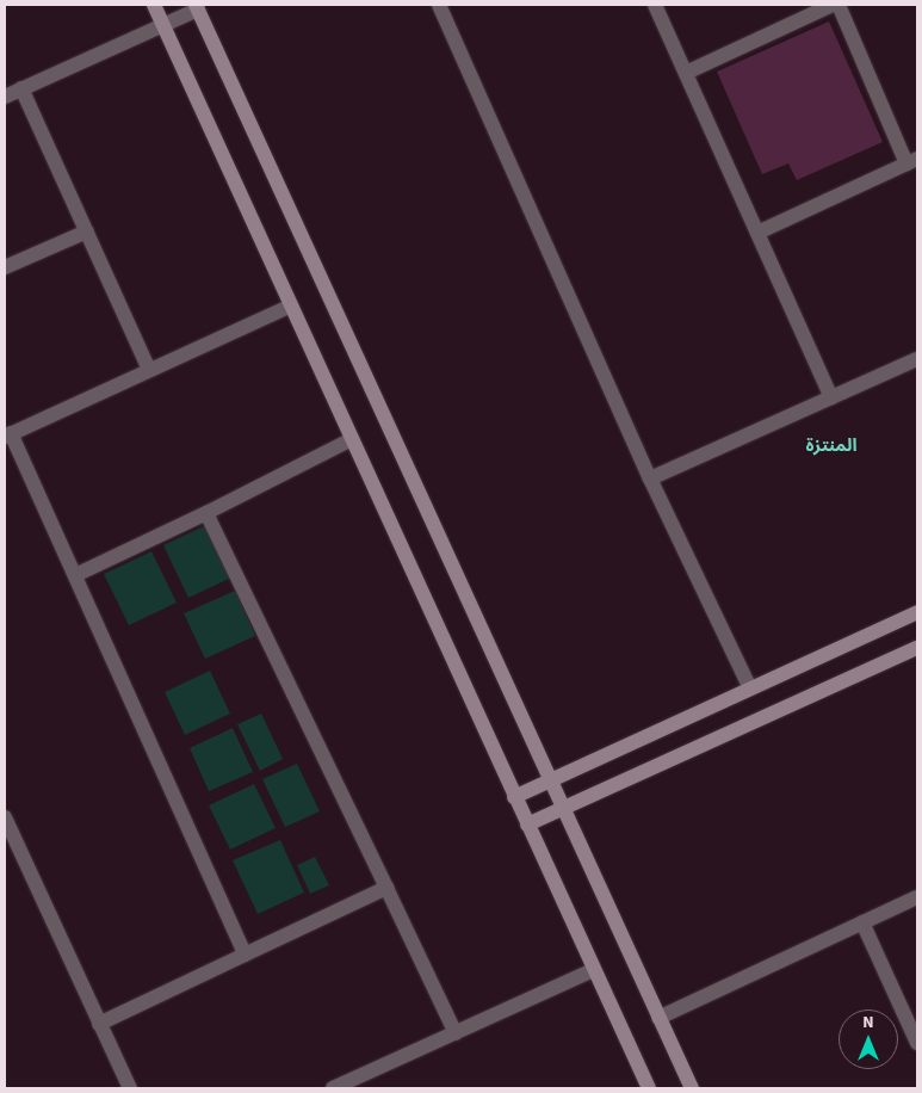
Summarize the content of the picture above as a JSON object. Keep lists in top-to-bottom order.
{
  "districts": ["المنتزة"],
  "north": "top"
}
